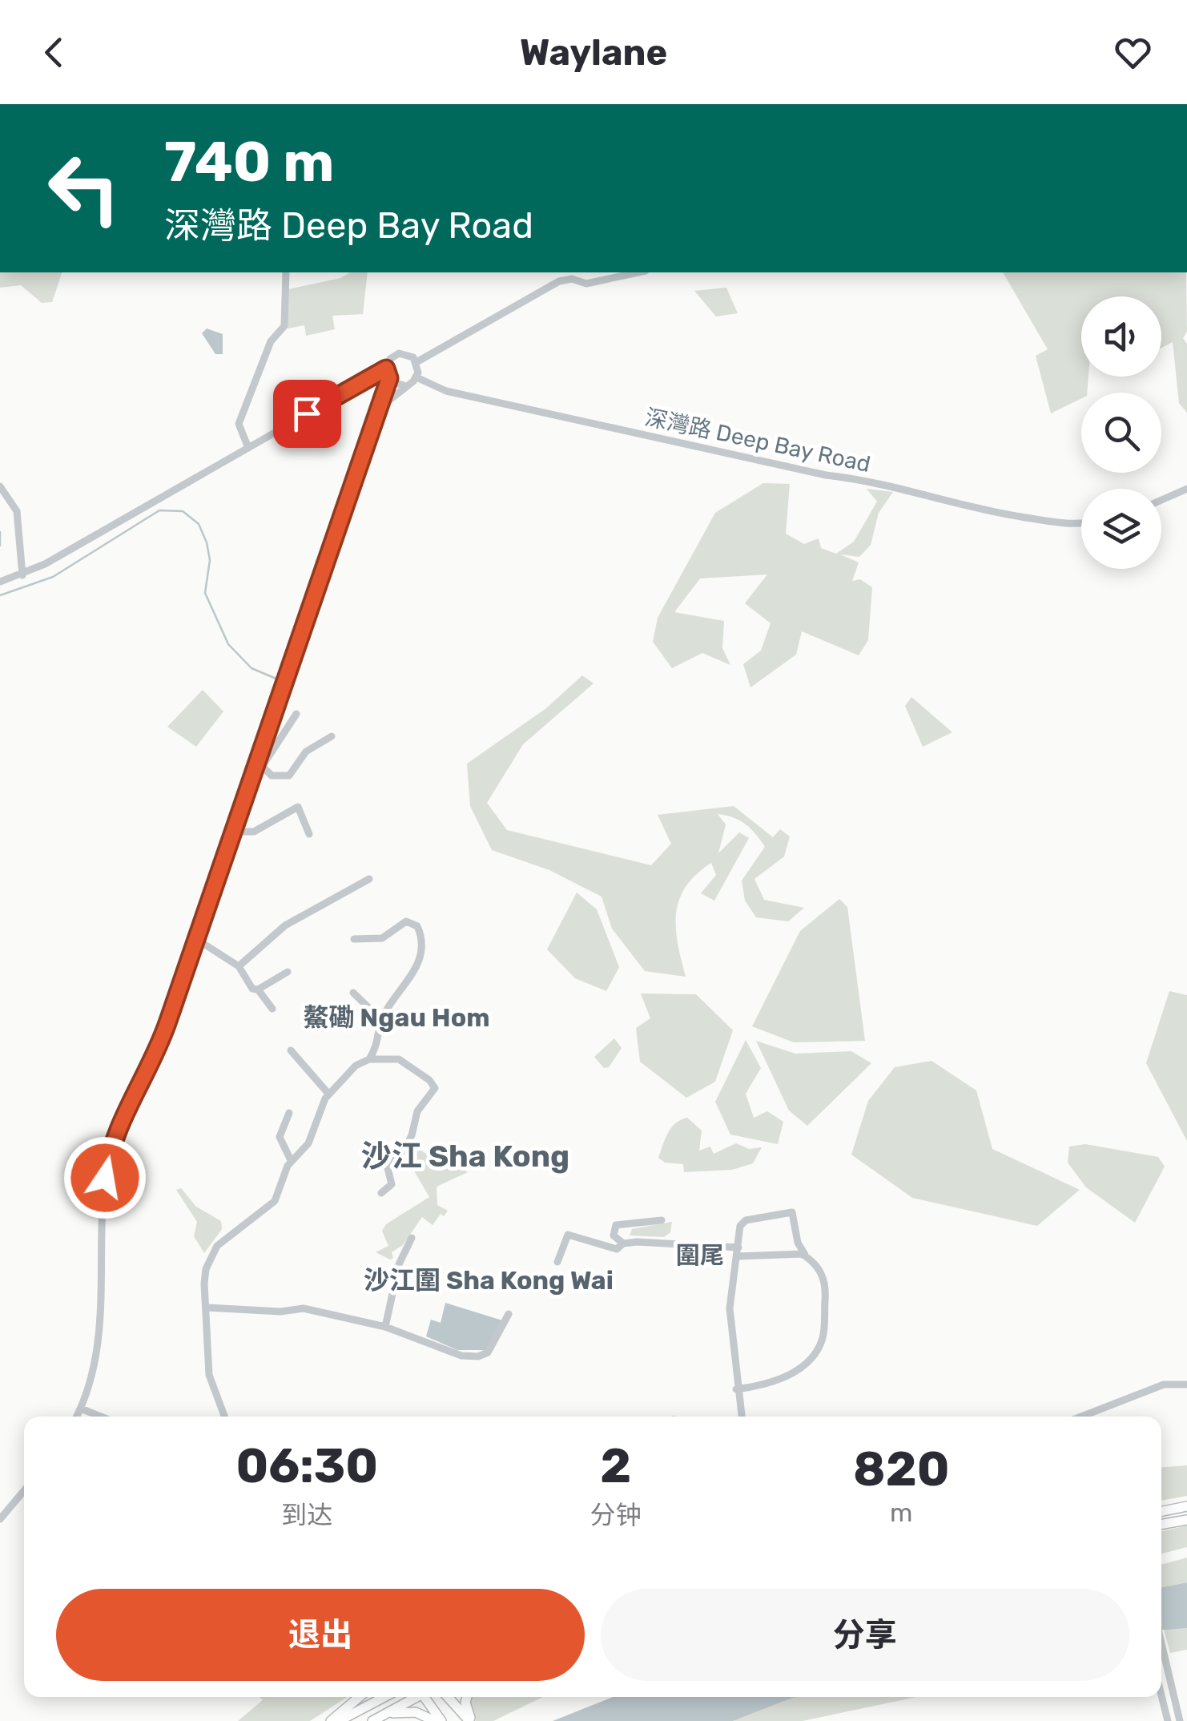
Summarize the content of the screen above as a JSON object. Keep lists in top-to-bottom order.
{
  "streets": {
    "street": ["深灣路 Deep Bay Road"]
  },
  "districts": [
    "鰲磡 Ngau Hom",
    "沙江 Sha Kong",
    "圍尾",
    "沙江圍 Sha Kong Wai"
  ],
  "page": {
    "header": "Waylane",
    "turn": ["740 m", "深灣路 Deep Bay Road"],
    "eta": [
      "06:30",
      "到达",
      "2",
      "分钟",
      "820",
      "m"
    ],
    "buttons": ["退出", "分享"]
  }
}
